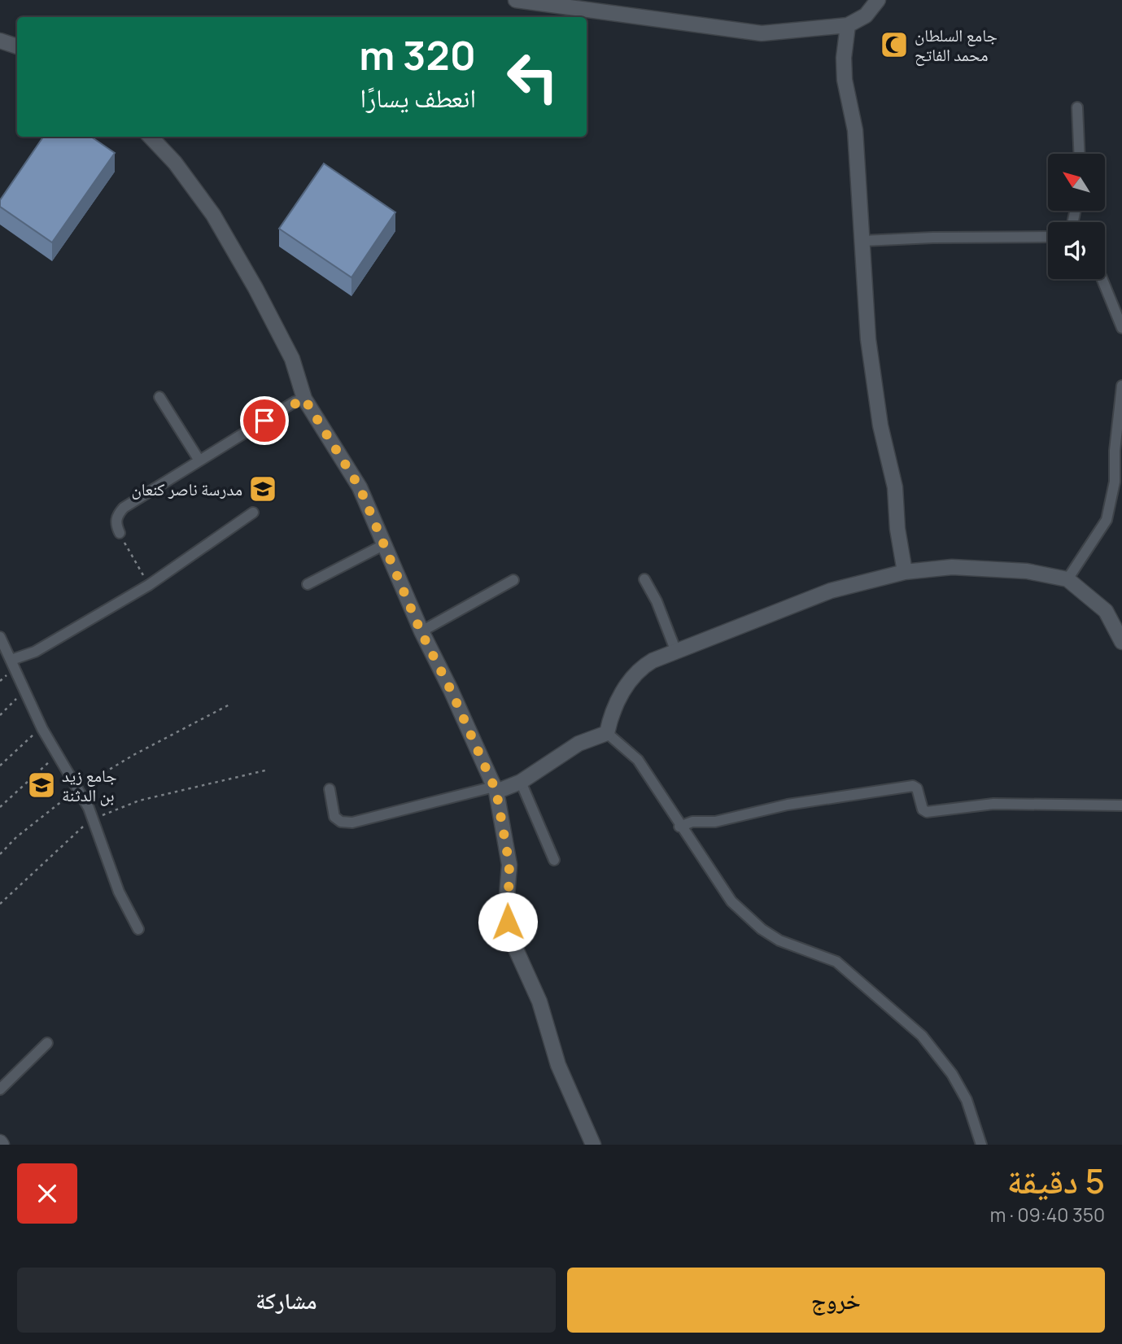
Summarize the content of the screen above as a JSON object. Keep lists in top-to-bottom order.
{
  "places": {
    "mosque": ["جامع السلطان محمد الفاتح"],
    "school or university": ["مدرسة ناصر كنعان", "جامع زيد بن الدثنة"]
  },
  "north": "top left",
  "page": {
    "turn": ["320 m", "انعطف يسارًا"],
    "heading": ["5 دقيقة", "350 m · 09:40"],
    "buttons": ["خروج", "مشاركة"]
  }
}
